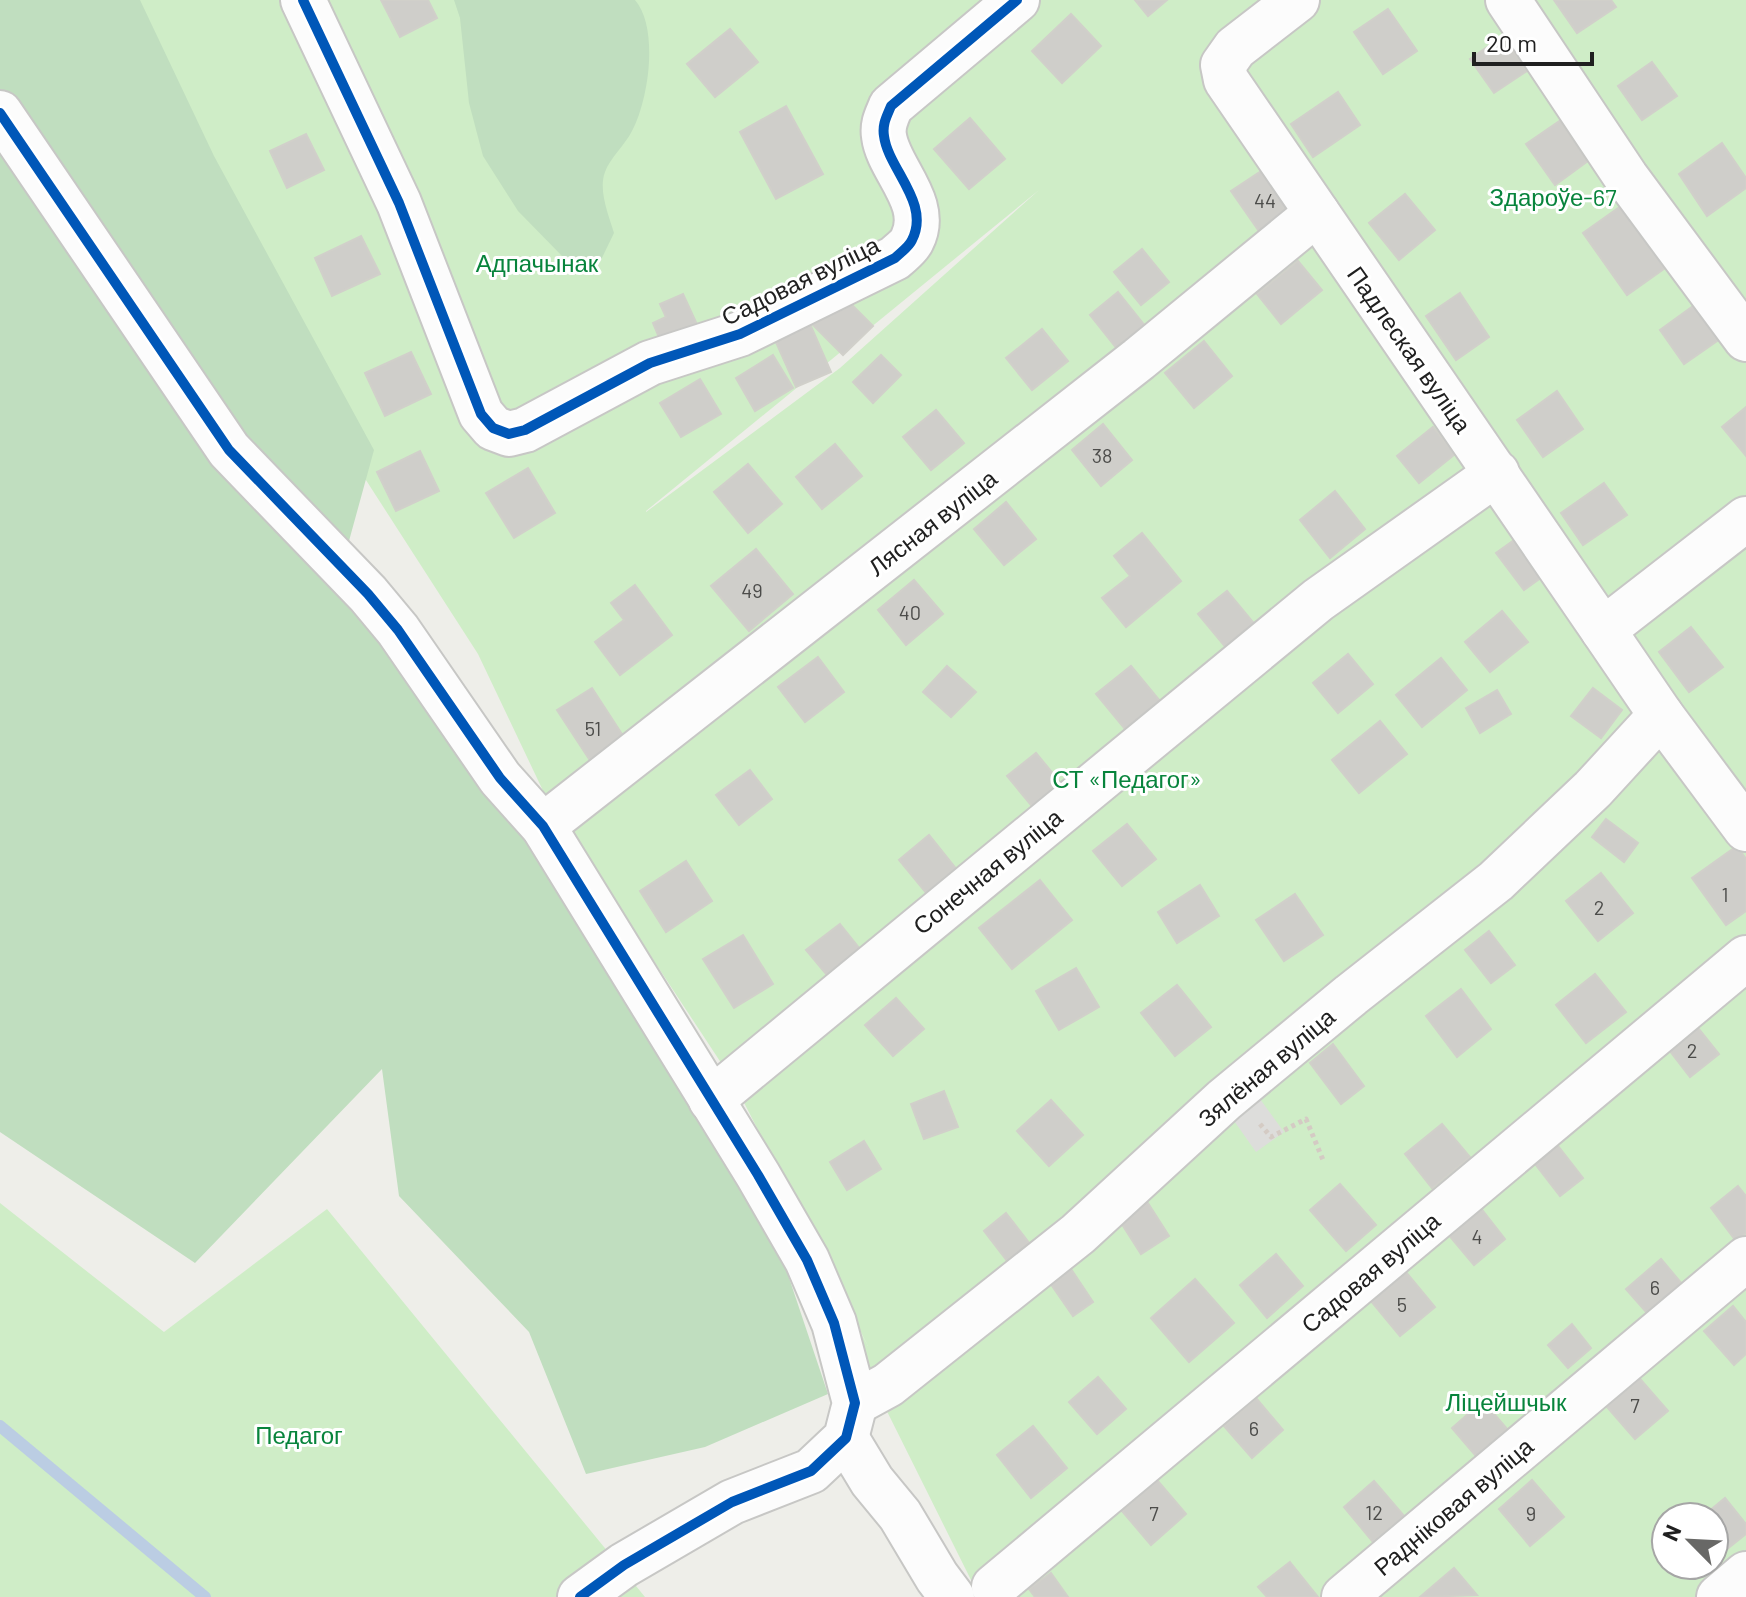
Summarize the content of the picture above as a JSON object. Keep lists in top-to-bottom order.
{
  "streets": {
    "street": [
      "Садовая вуліца",
      "Падлеская вуліца",
      "Лясная вуліца",
      "Сонечная вуліца",
      "Зялёная вуліца",
      "Радніковая вуліца"
    ]
  },
  "crossings": [
    ["Падлеская вуліца", "Лясная вуліца"],
    ["Падлеская вуліца", "Сонечная вуліца"],
    ["Падлеская вуліца", "Зялёная вуліца"]
  ],
  "parks": [
    "Здароўе-67",
    "Адпачынак",
    "СТ «Педагог»",
    "Ліцейшчык",
    "Педагог"
  ],
  "house_numbers": [
    "44",
    "38",
    "49",
    "40",
    "51",
    "1",
    "2",
    "2",
    "4",
    "6",
    "5",
    "7",
    "6",
    "12",
    "7",
    "9"
  ],
  "scale_bar": "20 m",
  "north": "top left"
}
